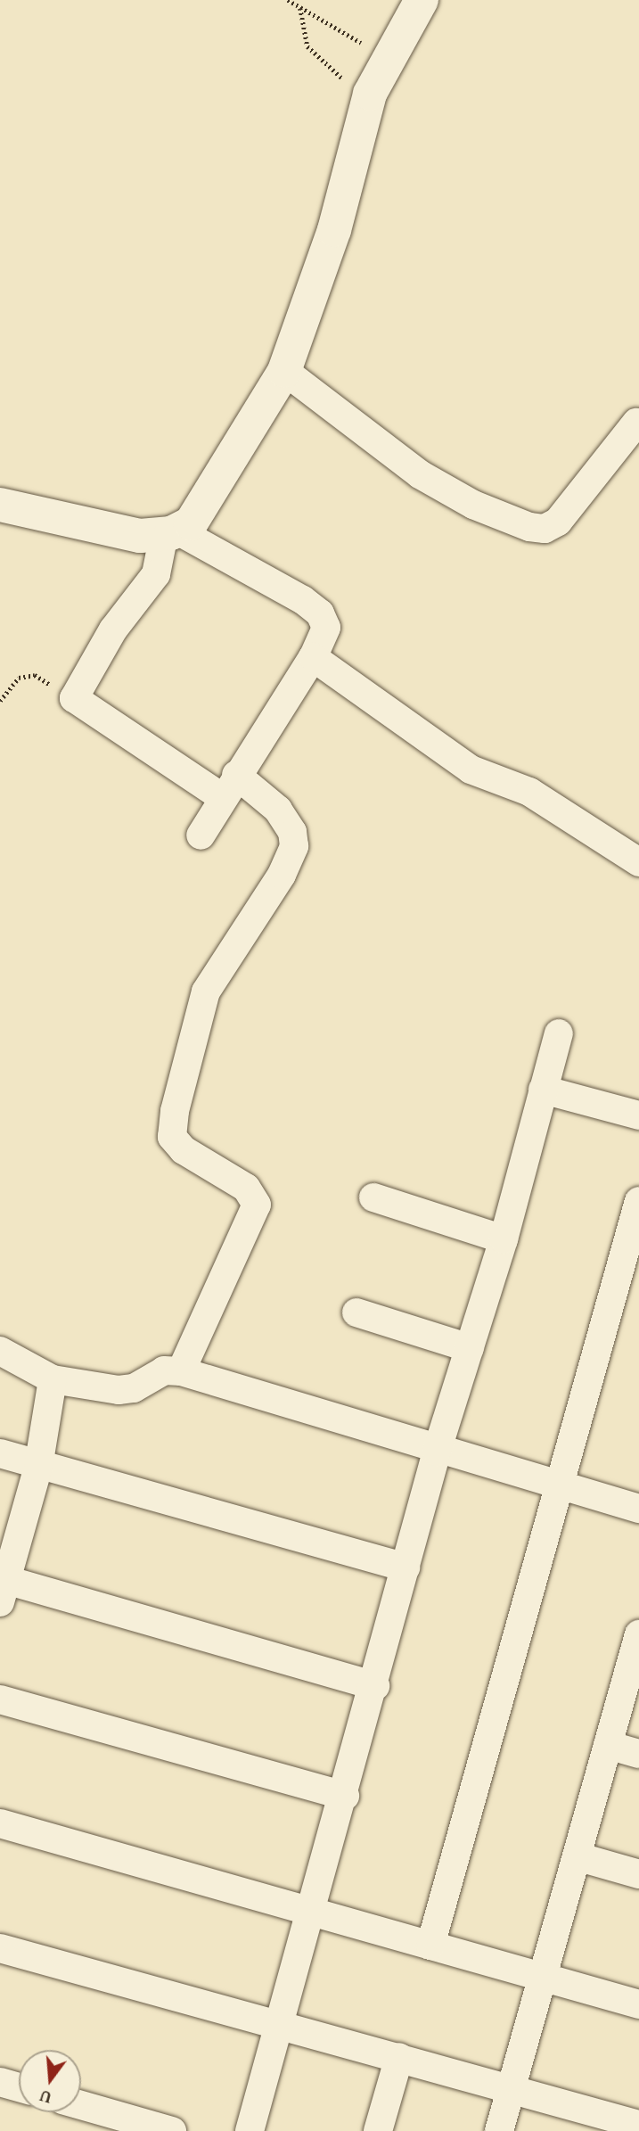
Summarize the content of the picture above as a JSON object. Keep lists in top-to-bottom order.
{
  "north": "bottom"
}
